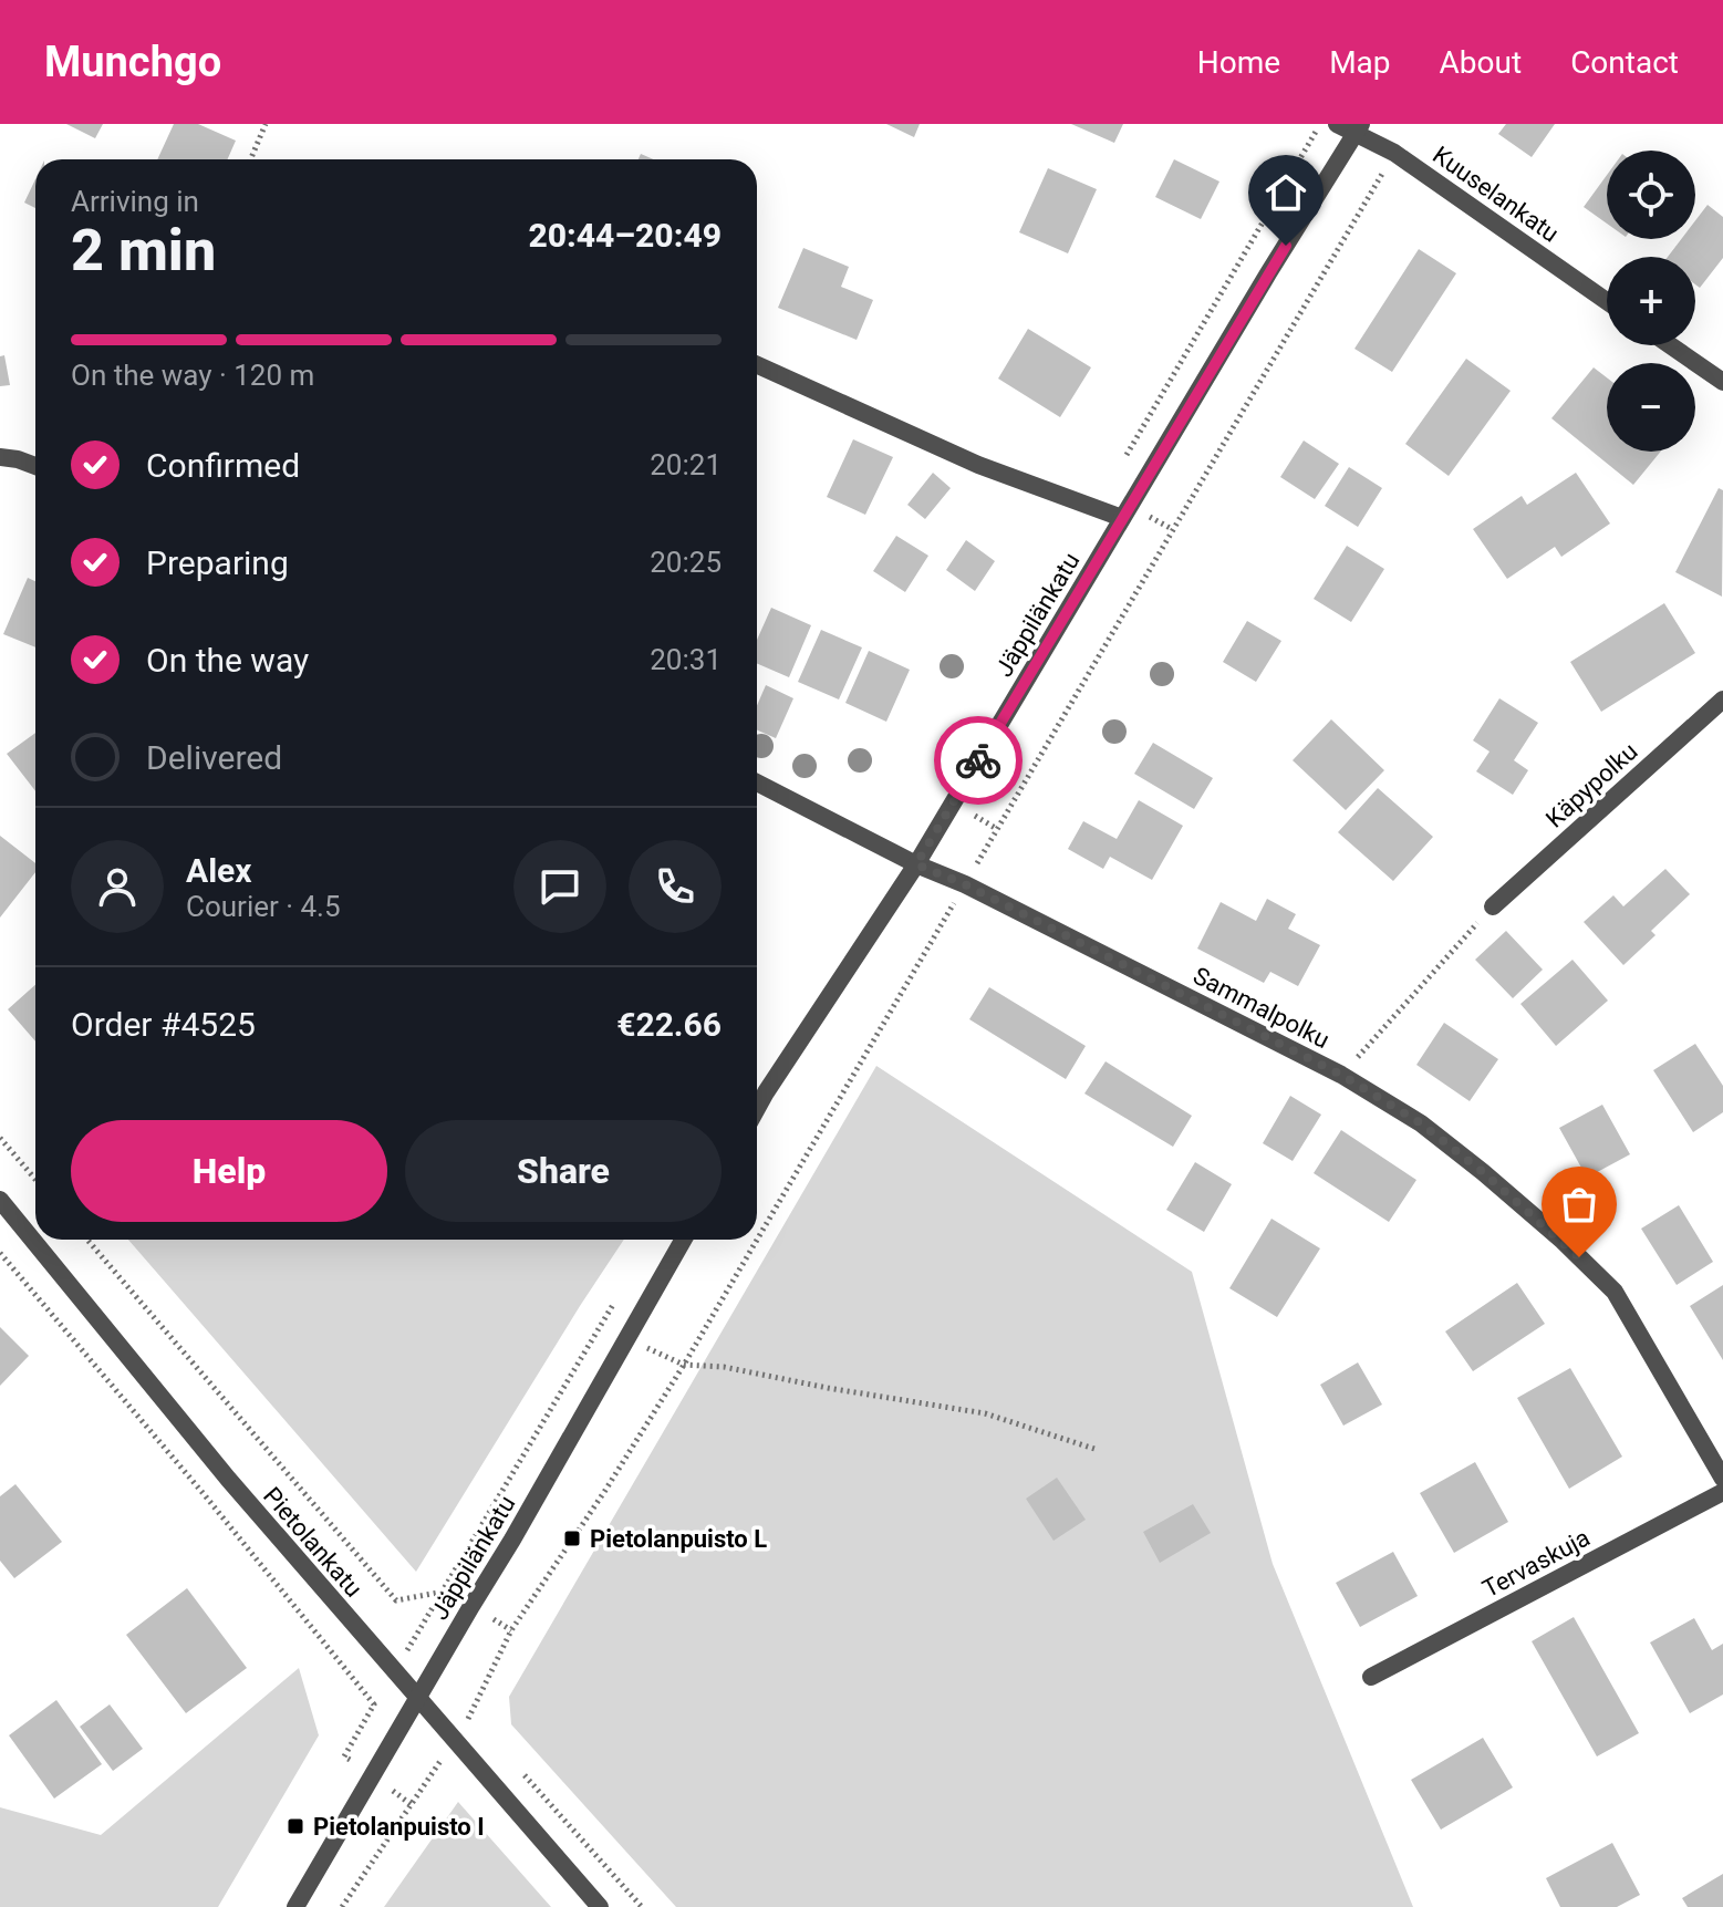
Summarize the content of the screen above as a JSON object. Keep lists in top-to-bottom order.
{
  "streets": {
    "street": [
      "Kuuselankatu",
      "Jäppilänkatu",
      "Käpypolku",
      "Sammalpolku",
      "Pietolankatu",
      "Tervaskuja"
    ]
  },
  "crossings": [
    ["Kuuselankatu", "Jäppilänkatu"],
    ["Jäppilänkatu", "Sammalpolku"],
    ["Jäppilänkatu", "Pietolankatu"]
  ],
  "places": {
    "transit": ["Pietolanpuisto L", "Pietolanpuisto I"]
  },
  "page": {
    "header": "Munchgo",
    "nav": [
      "Home",
      "Map",
      "About",
      "Contact"
    ],
    "map_buttons": ["+", "−"],
    "heading": ["2 min", "Arriving in", "20:44–20:49"],
    "panel": [
      "Alex",
      "Courier · 4.5",
      "Order #4525",
      "€22.66"
    ],
    "bar": "On the way · 120 m",
    "list": [
      ["Confirmed", "20:21"],
      ["Preparing", "20:25"],
      ["On the way", "20:31"],
      "Delivered"
    ],
    "buttons": ["Help", "Share"]
  }
}
